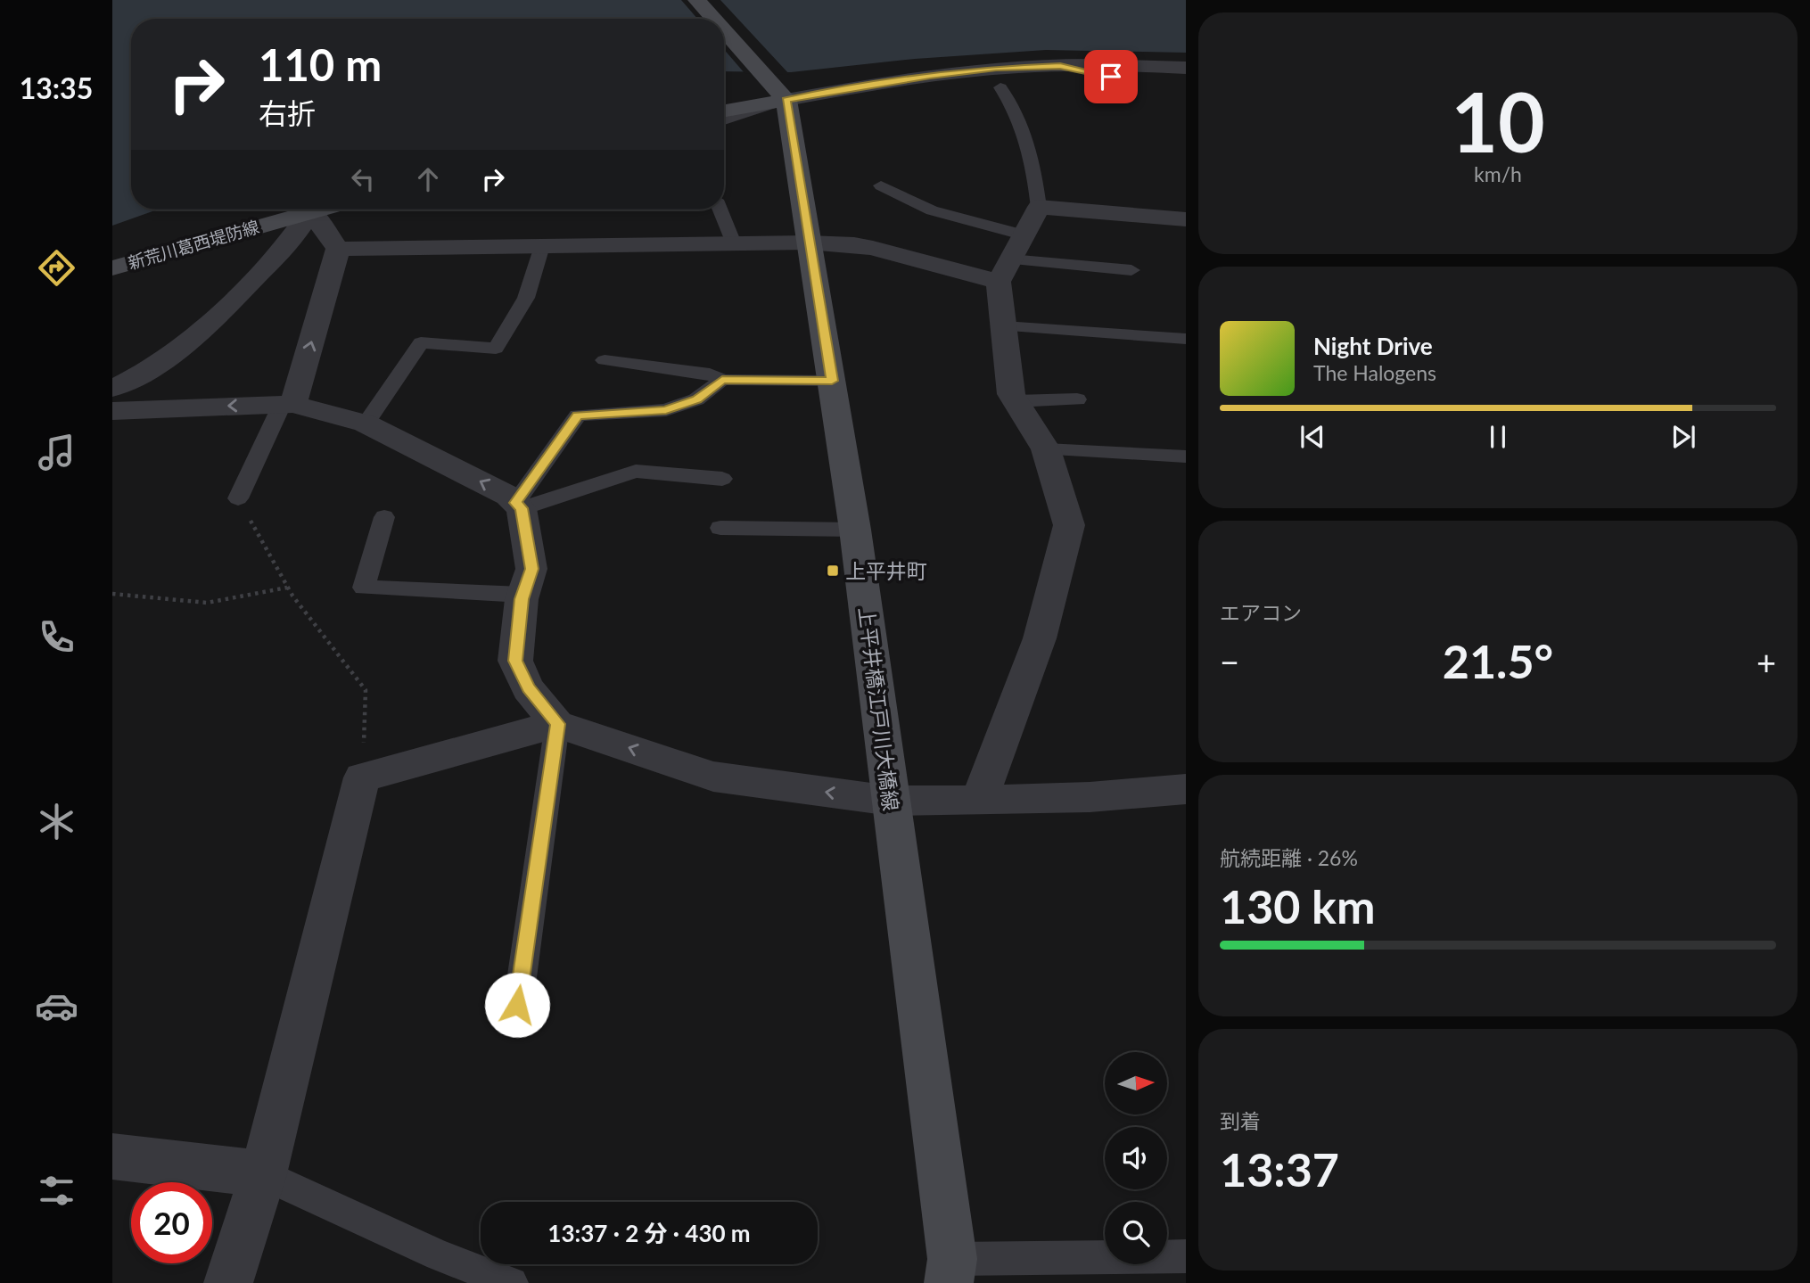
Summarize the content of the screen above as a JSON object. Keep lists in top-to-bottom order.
{
  "streets": {
    "street": ["新荒川葛西堤防線", "上平井橋江戸川大橋線"]
  },
  "places": {
    "transit": ["上平井町"]
  },
  "north": "right",
  "page": {
    "tabs": "13:35",
    "tile": [
      ["10", "km/h"],
      "エアコン",
      ["航続距離 · 26%", "130 km"],
      ["到着", "13:37"]
    ],
    "turn": ["110 m", "右折"],
    "song": ["Night Drive", "The Halogens"],
    "heat": ["−", "21.5°", "+"],
    "limit": "20",
    "trip": "13:37 · 2 分 · 430 m"
  }
}
